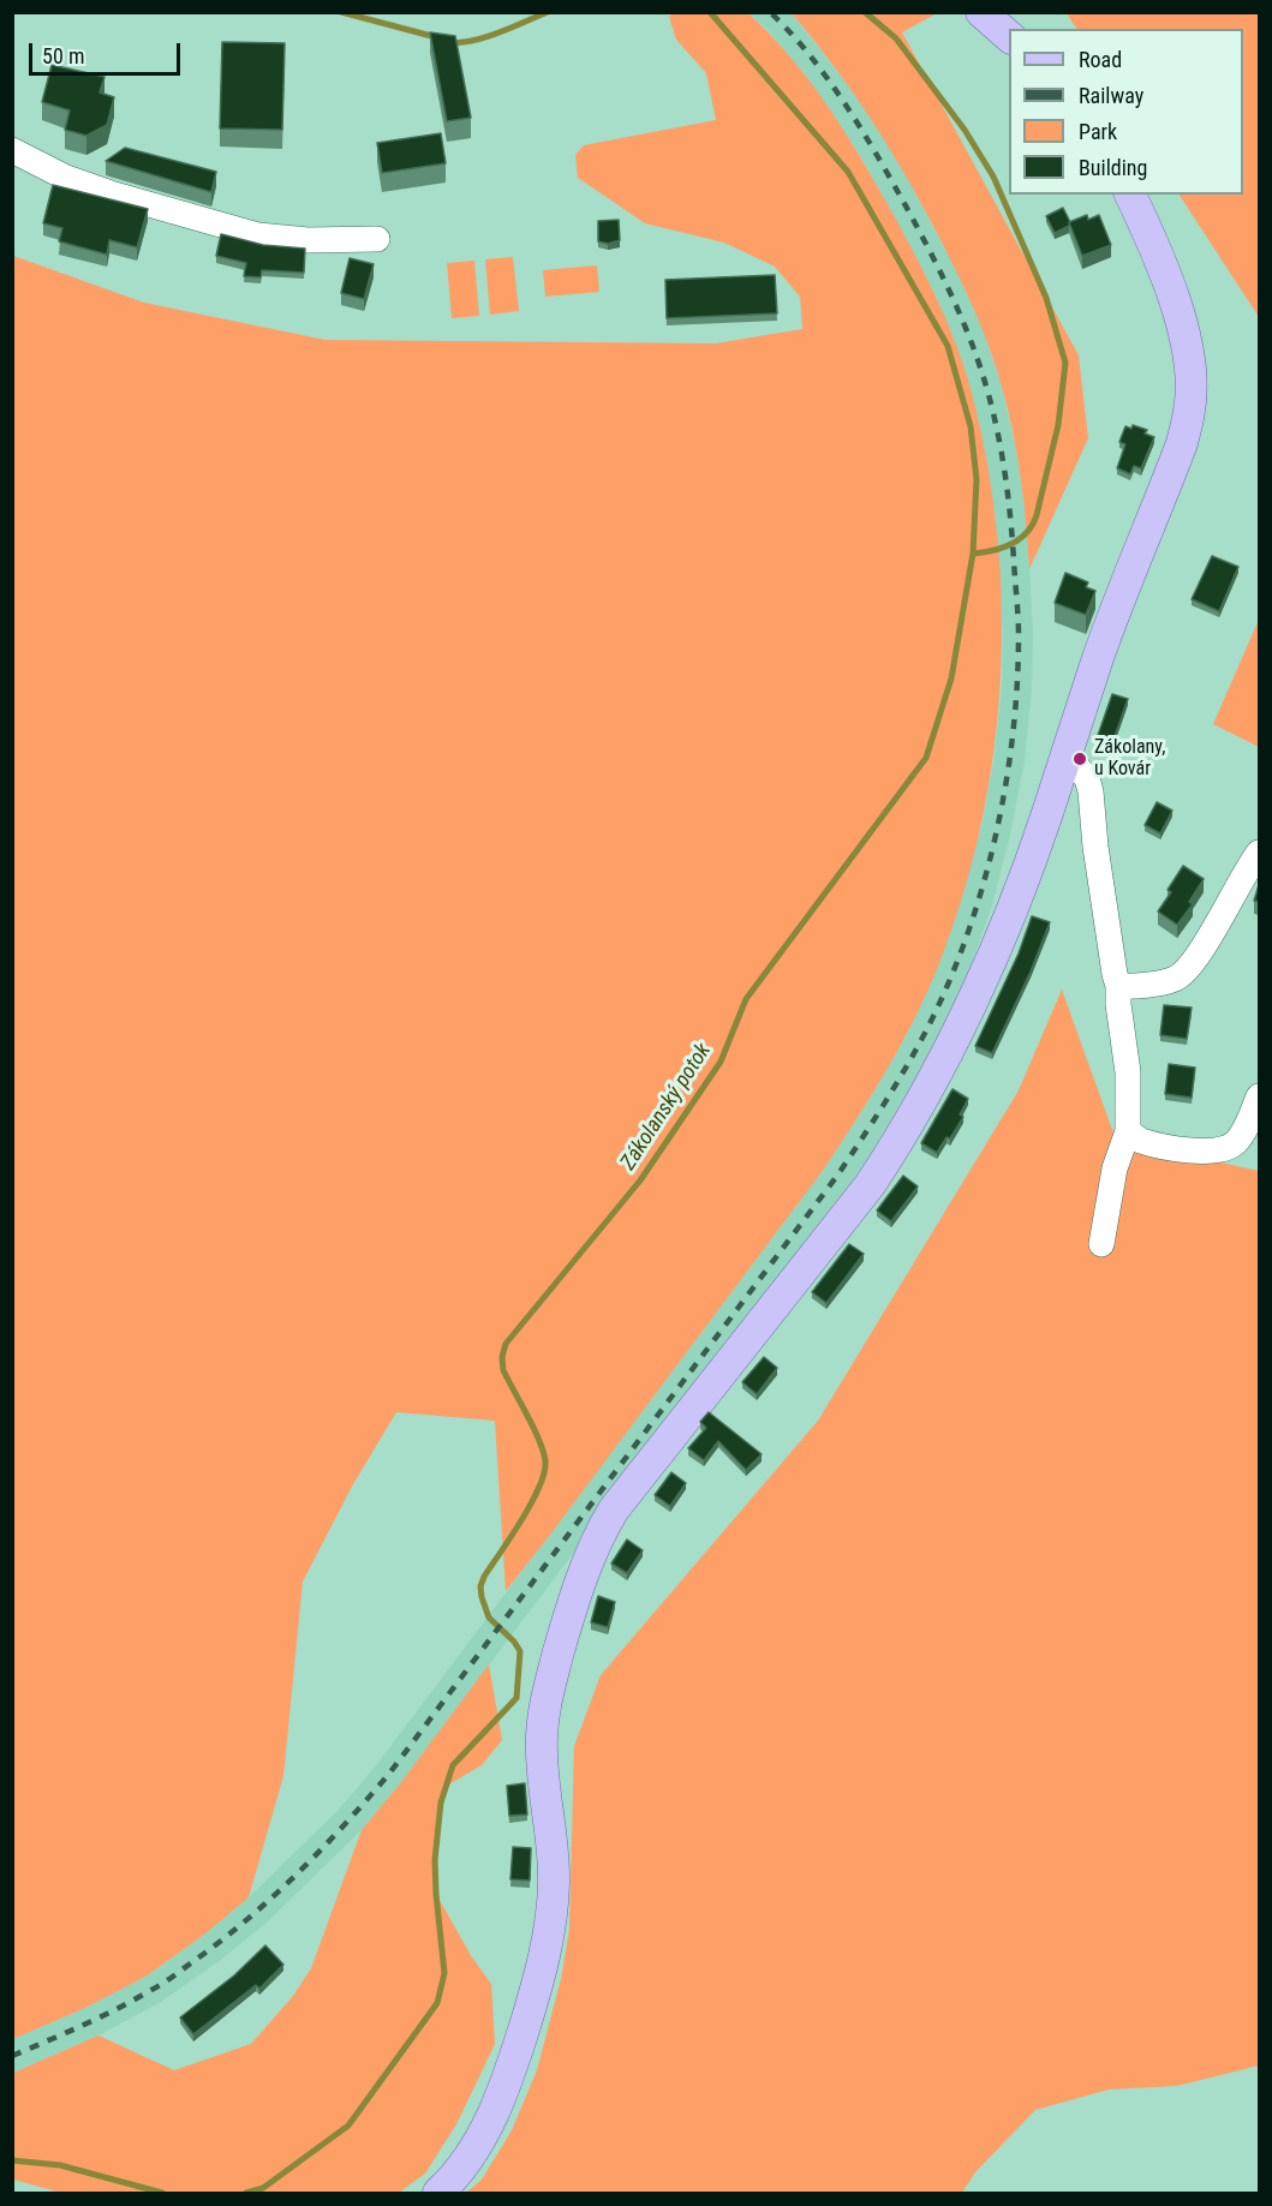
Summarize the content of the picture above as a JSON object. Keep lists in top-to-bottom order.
{
  "water": ["Zákolanský potok"],
  "places": ["Zákolany, u Kovár"],
  "legend": [
    "Road",
    "Railway",
    "Park",
    "Building"
  ],
  "scale_bar": "50 m"
}
